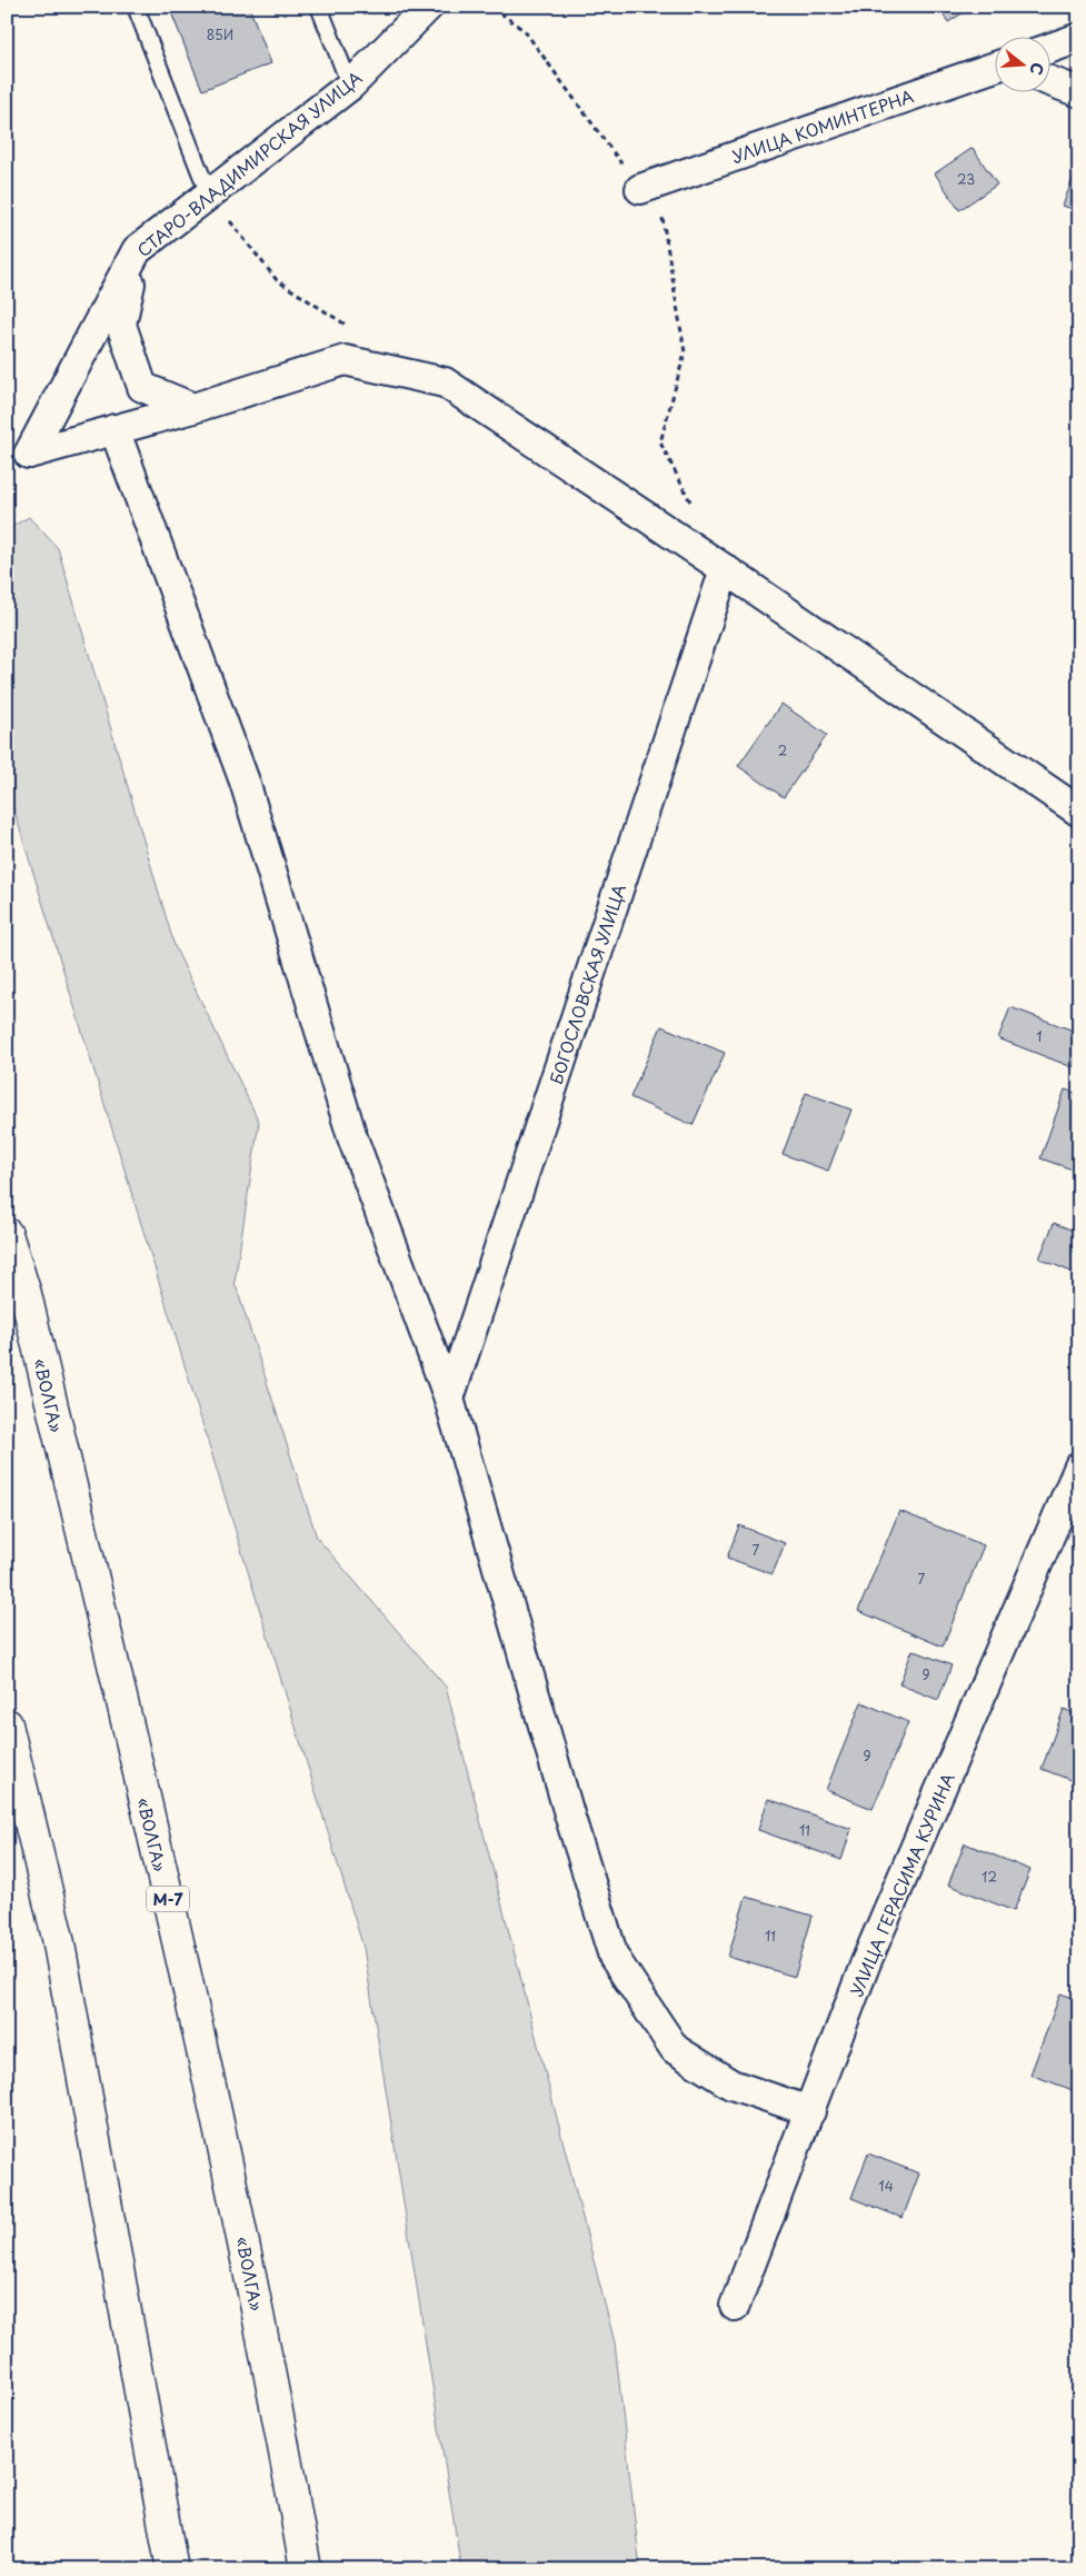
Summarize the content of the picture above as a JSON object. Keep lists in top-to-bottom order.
{
  "streets": {
    "highway": ["«ВОЛГА»", "М-7"],
    "street": [
      "УЛИЦА КОМИНТЕРНА",
      "СТАРО-ВЛАДИМИРСКАЯ УЛИЦА",
      "БОГОСЛОВСКАЯ УЛИЦА",
      "УЛИЦА ГЕРАСИМА КУРИНА"
    ]
  },
  "house_numbers": [
    "85И",
    "23",
    "2",
    "1",
    "7",
    "7",
    "9",
    "9",
    "11",
    "12",
    "11",
    "14"
  ],
  "north": "right"
}
